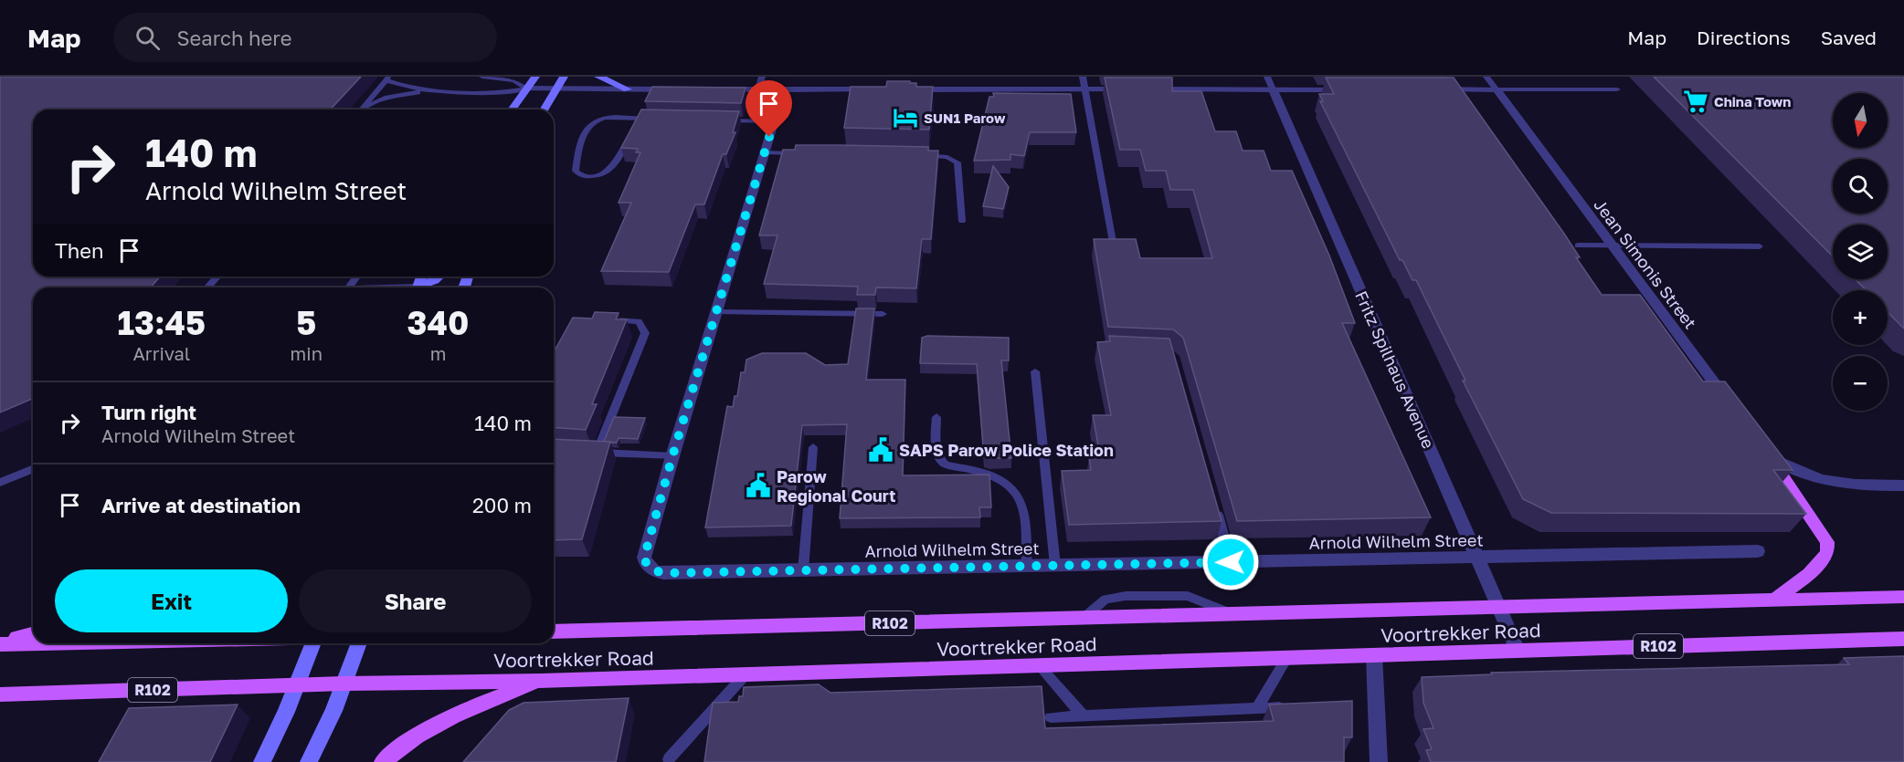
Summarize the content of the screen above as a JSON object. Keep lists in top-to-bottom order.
{
  "streets": {
    "main road": ["R102", "Voortrekker Road"],
    "street": ["Jean Simonis Street", "Fritz Spilhaus Avenue", "Arnold Wilhelm Street"]
  },
  "crossings": [
    ["Fritz Spilhaus Avenue", "Arnold Wilhelm Street"],
    ["Fritz Spilhaus Avenue", "Voortrekker Road"]
  ],
  "places": {
    "supermarket": ["China Town"],
    "hotel": ["SUN1 Parow"],
    "public building": ["SAPS Parow Police Station", "Parow Regional Court"]
  },
  "north": "bottom",
  "page": {
    "header": "Map",
    "search": "Search here",
    "nav": ["Map", "Directions", "Saved"],
    "map_buttons": ["+", "−"],
    "turn": ["140 m", "Arnold Wilhelm Street"],
    "then": "Then",
    "eta": [
      "13:45",
      "Arrival",
      "5",
      "min",
      "340",
      "m"
    ],
    "list": [
      {
        "name": "Turn right",
        "note": "Arnold Wilhelm Street",
        "value": "140 m"
      },
      {
        "name": "Arrive at destination",
        "value": "200 m"
      }
    ],
    "buttons": ["Exit", "Share"]
  }
}
